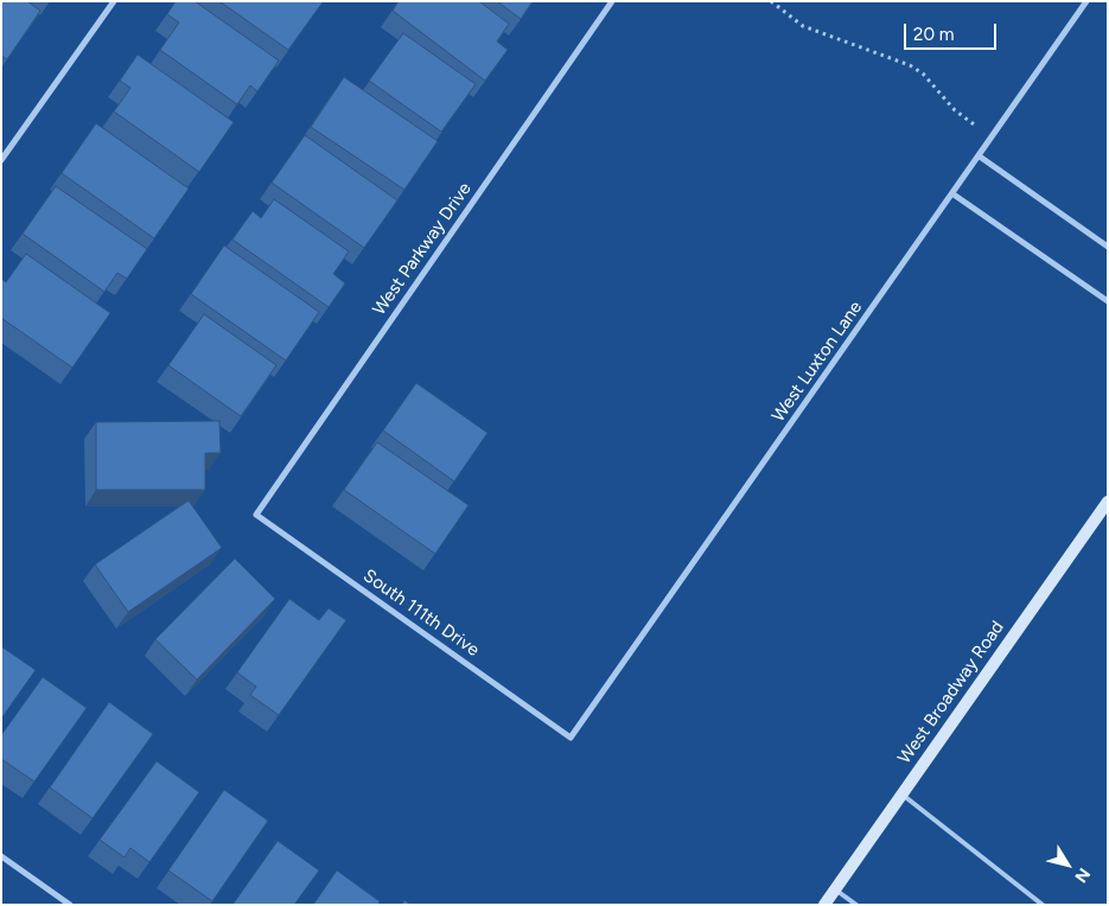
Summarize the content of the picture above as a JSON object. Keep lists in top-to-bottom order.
{
  "streets": {
    "main road": ["West Broadway Road"],
    "street": ["West Parkway Drive", "West Luxton Lane", "South 111th Drive"]
  },
  "crossings": [
    ["West Parkway Drive", "South 111th Drive"],
    ["West Luxton Lane", "South 111th Drive"]
  ],
  "scale_bar": "20 m",
  "north": "bottom right"
}
